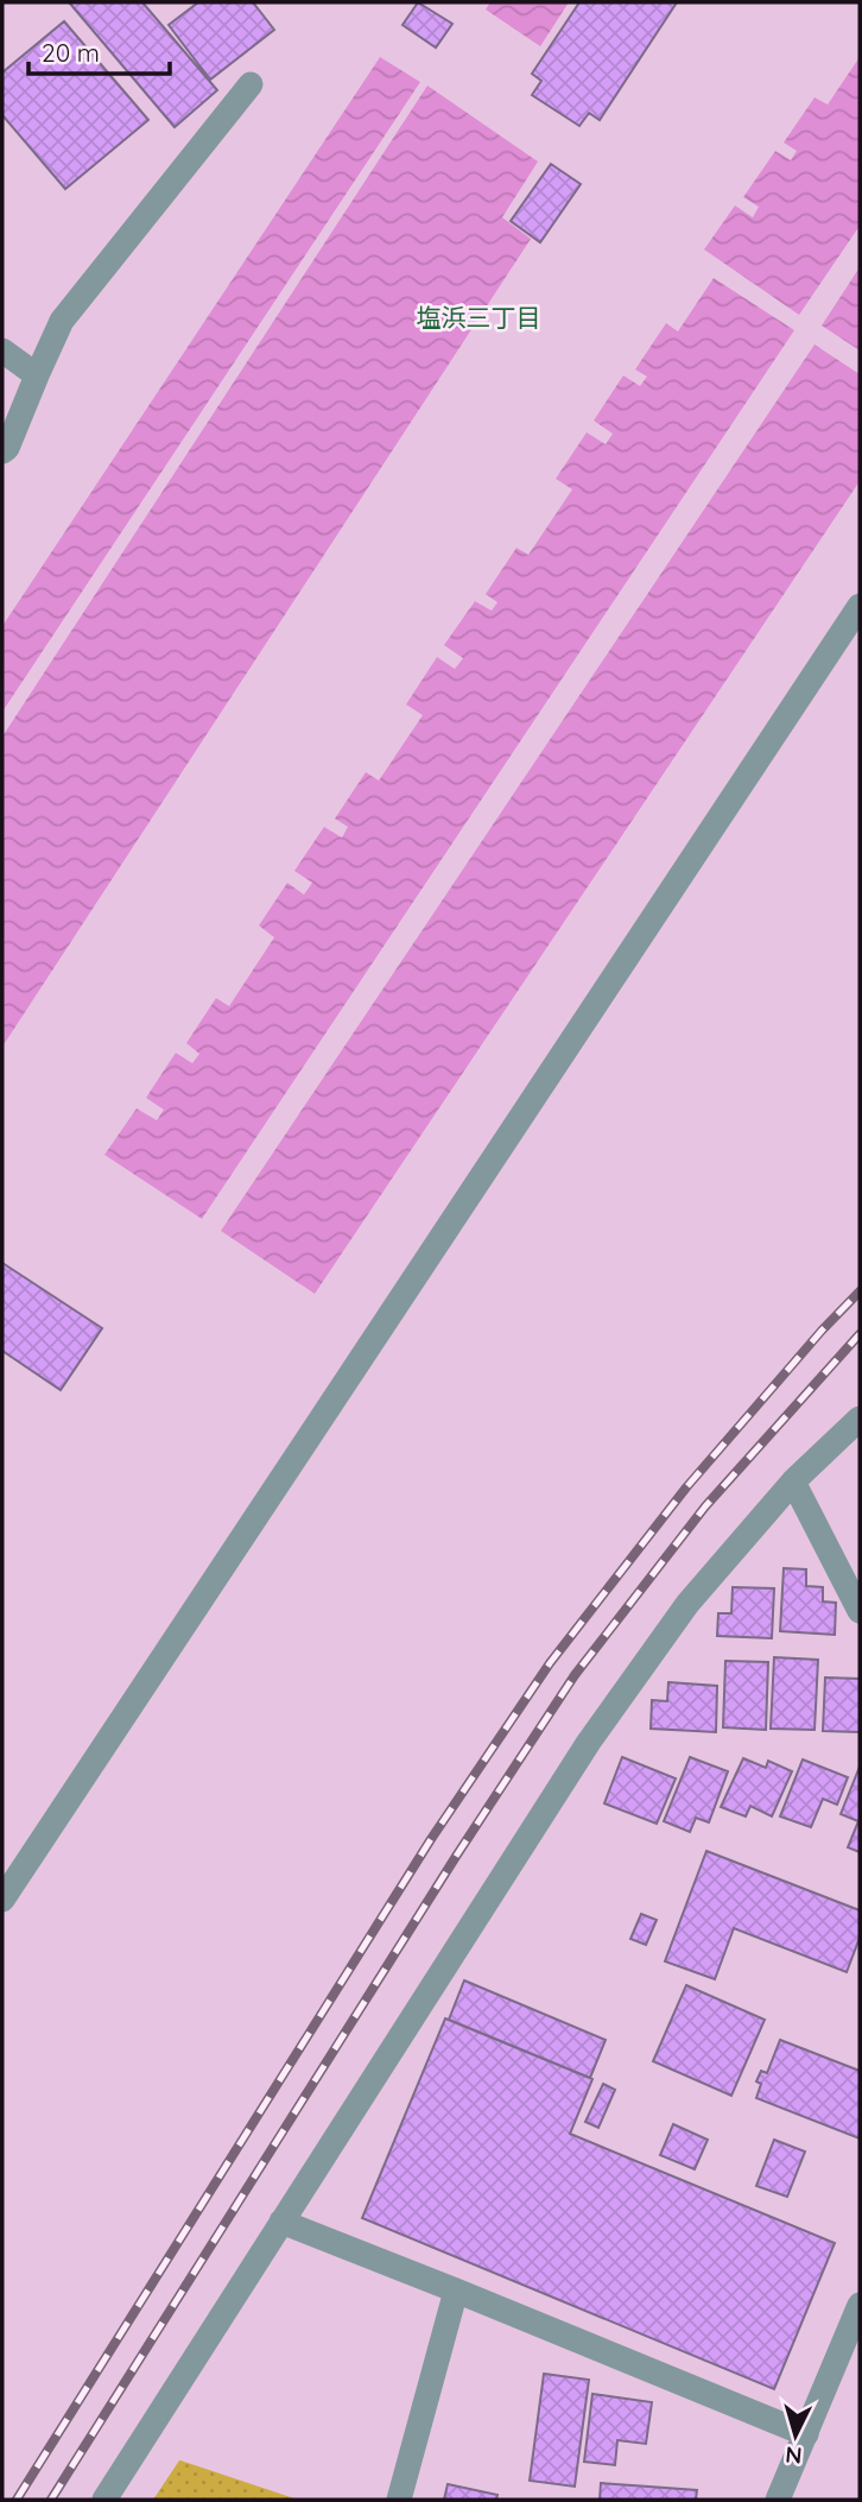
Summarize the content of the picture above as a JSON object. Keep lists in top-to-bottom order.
{
  "districts": ["塩浜三丁目"],
  "scale_bar": "20 m",
  "north": "bottom"
}
